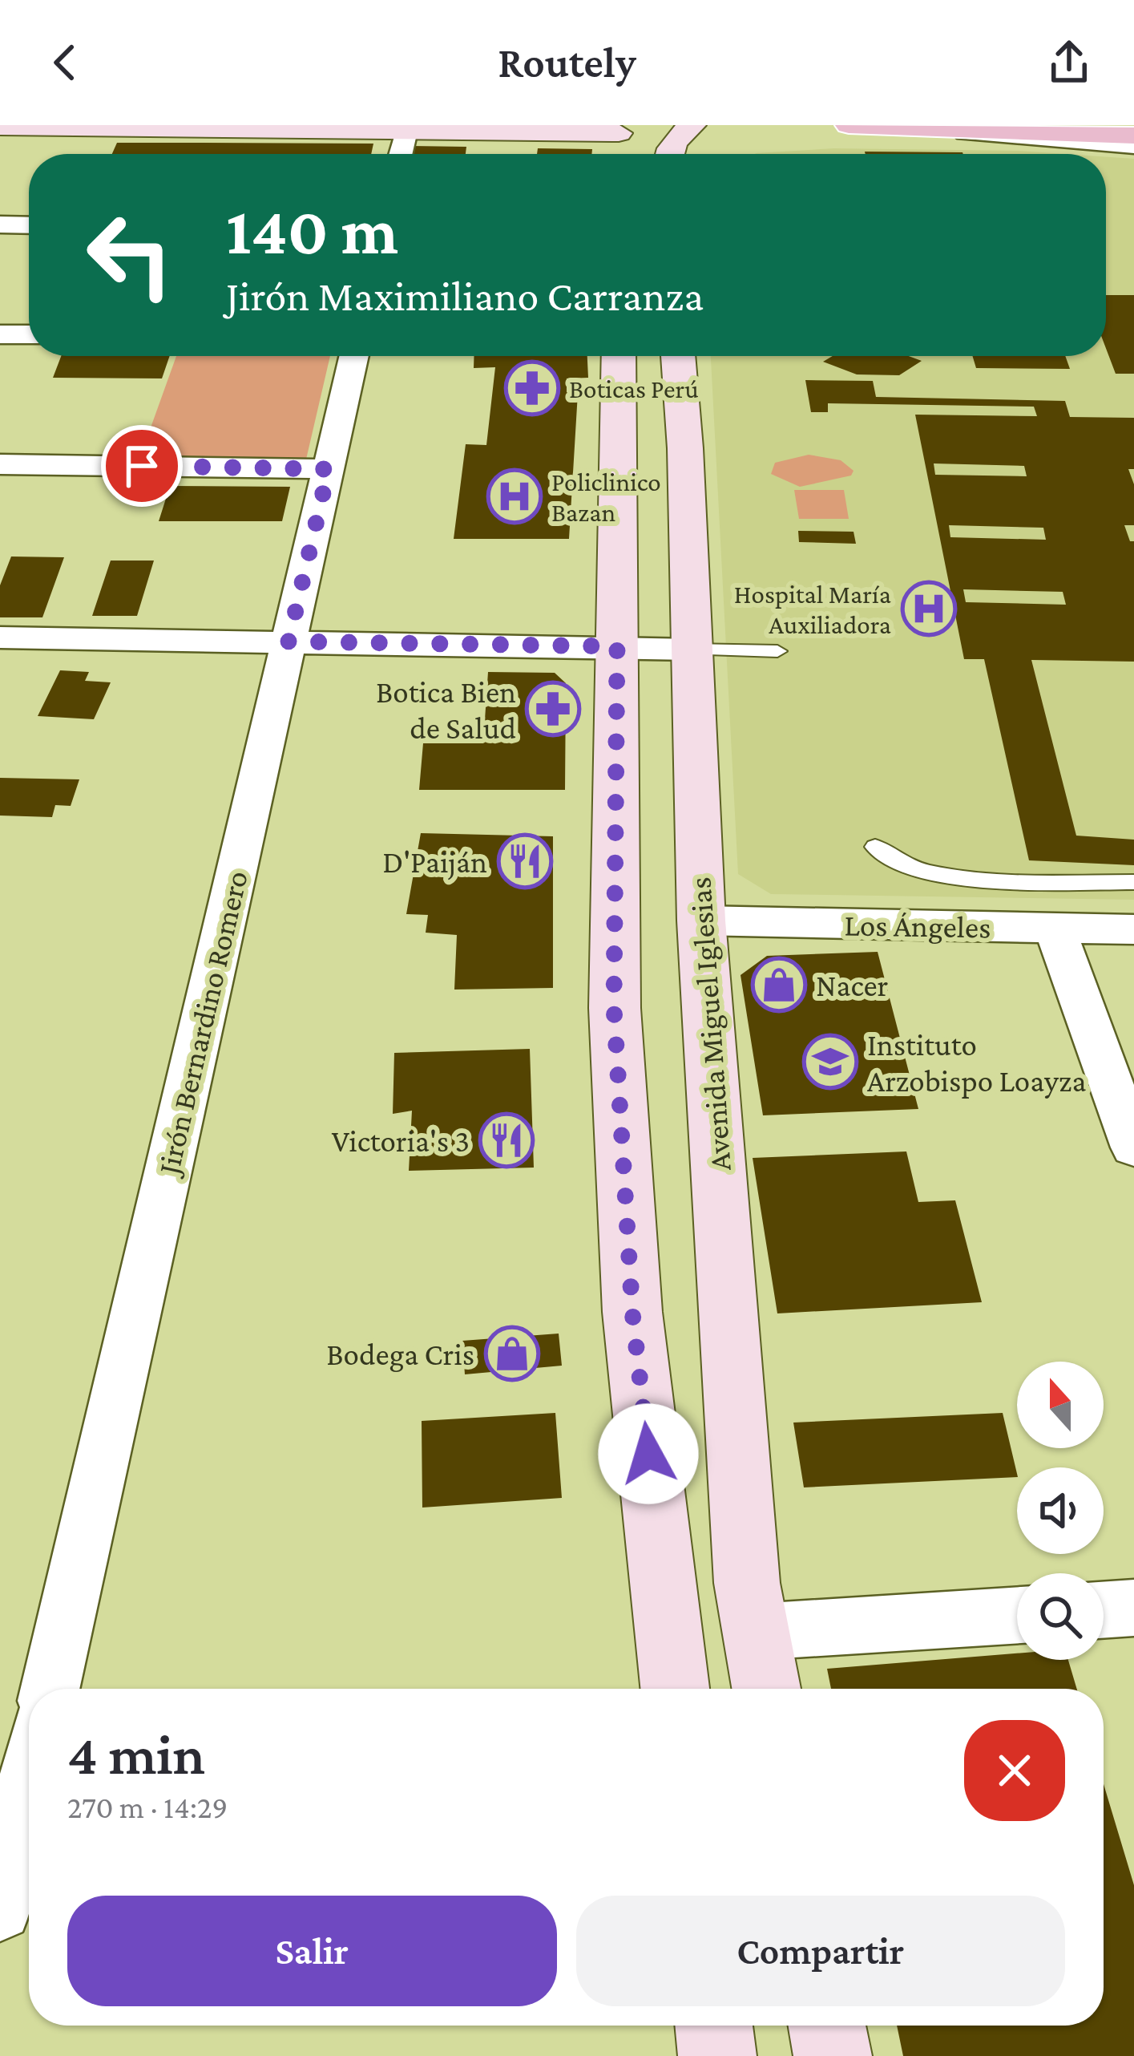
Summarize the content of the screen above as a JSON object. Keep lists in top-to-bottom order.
{
  "streets": {
    "main road": ["Avenida Miguel Iglesias"],
    "street": ["Los Ángeles", "Jirón Bernardino Romero"]
  },
  "crossings": [
    ["Los Ángeles", "Avenida Miguel Iglesias"]
  ],
  "places": {
    "pharmacy": ["Boticas Perú", "Botica Bien de Salud"],
    "hospital": ["Policlinico Bazan", "Hospital María Auxiliadora"],
    "restaurant": ["D'Paiján", "Victoria's 3"],
    "shop": ["Nacer", "Bodega Cris"],
    "school or university": ["Instituto Arzobispo Loayza"]
  },
  "north": "top",
  "page": {
    "header": "Routely",
    "turn": ["140 m", "Jirón Maximiliano Carranza"],
    "heading": ["4 min", "270 m · 14:29"],
    "buttons": ["Salir", "Compartir"]
  }
}
